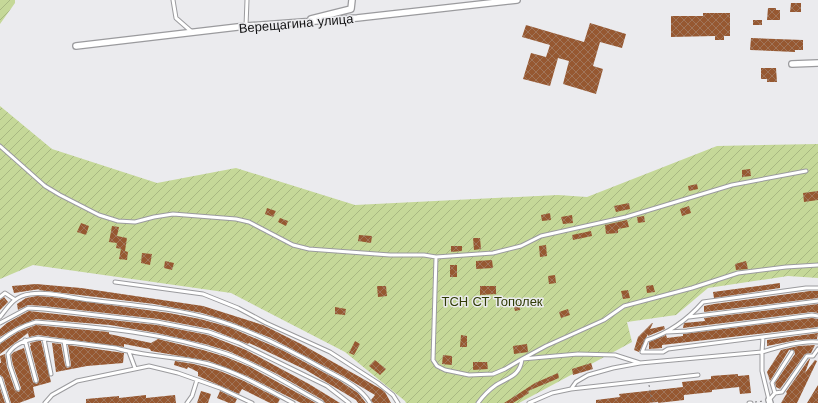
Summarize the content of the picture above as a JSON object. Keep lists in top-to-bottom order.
{
  "streets": {
    "street": ["Верещагина улица"]
  },
  "parks": ["ТСН СТ Тополек"]
}
